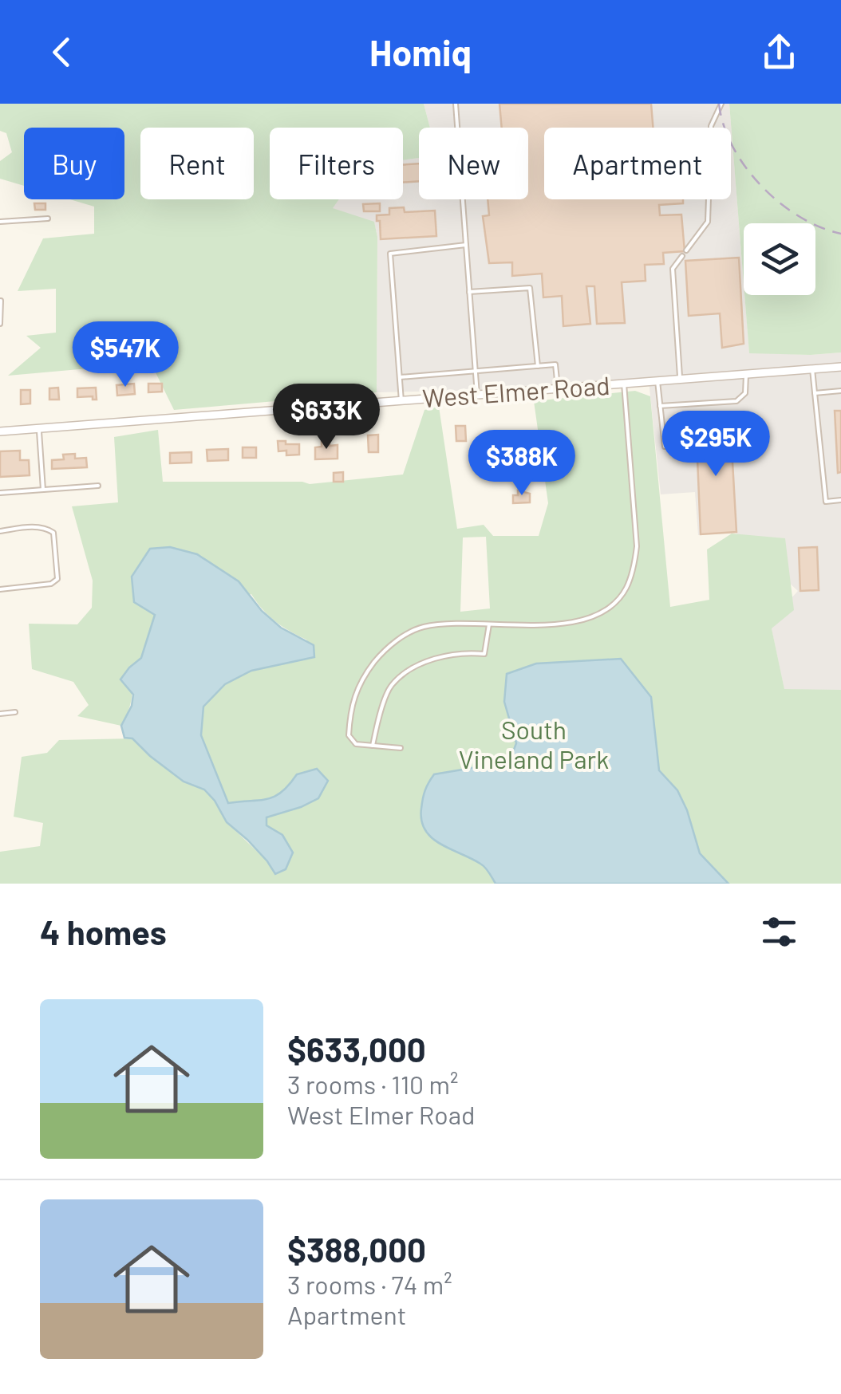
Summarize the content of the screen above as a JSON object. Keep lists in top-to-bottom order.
{
  "streets": {
    "street": ["West Elmer Road"]
  },
  "parks": ["South Vineland Park"],
  "page": {
    "header": "Homiq",
    "chip": [
      "Buy",
      "Rent",
      "Filters",
      "New",
      "Apartment"
    ],
    "price": [
      "$547K",
      "$633K",
      "$295K",
      "$388K"
    ],
    "heading": "4 homes",
    "list": [
      {
        "name": "$633,000",
        "note": "3 rooms · 110 m² · West Elmer Road"
      },
      {
        "name": "$388,000",
        "note": "3 rooms · 74 m² · Apartment"
      }
    ]
  }
}
